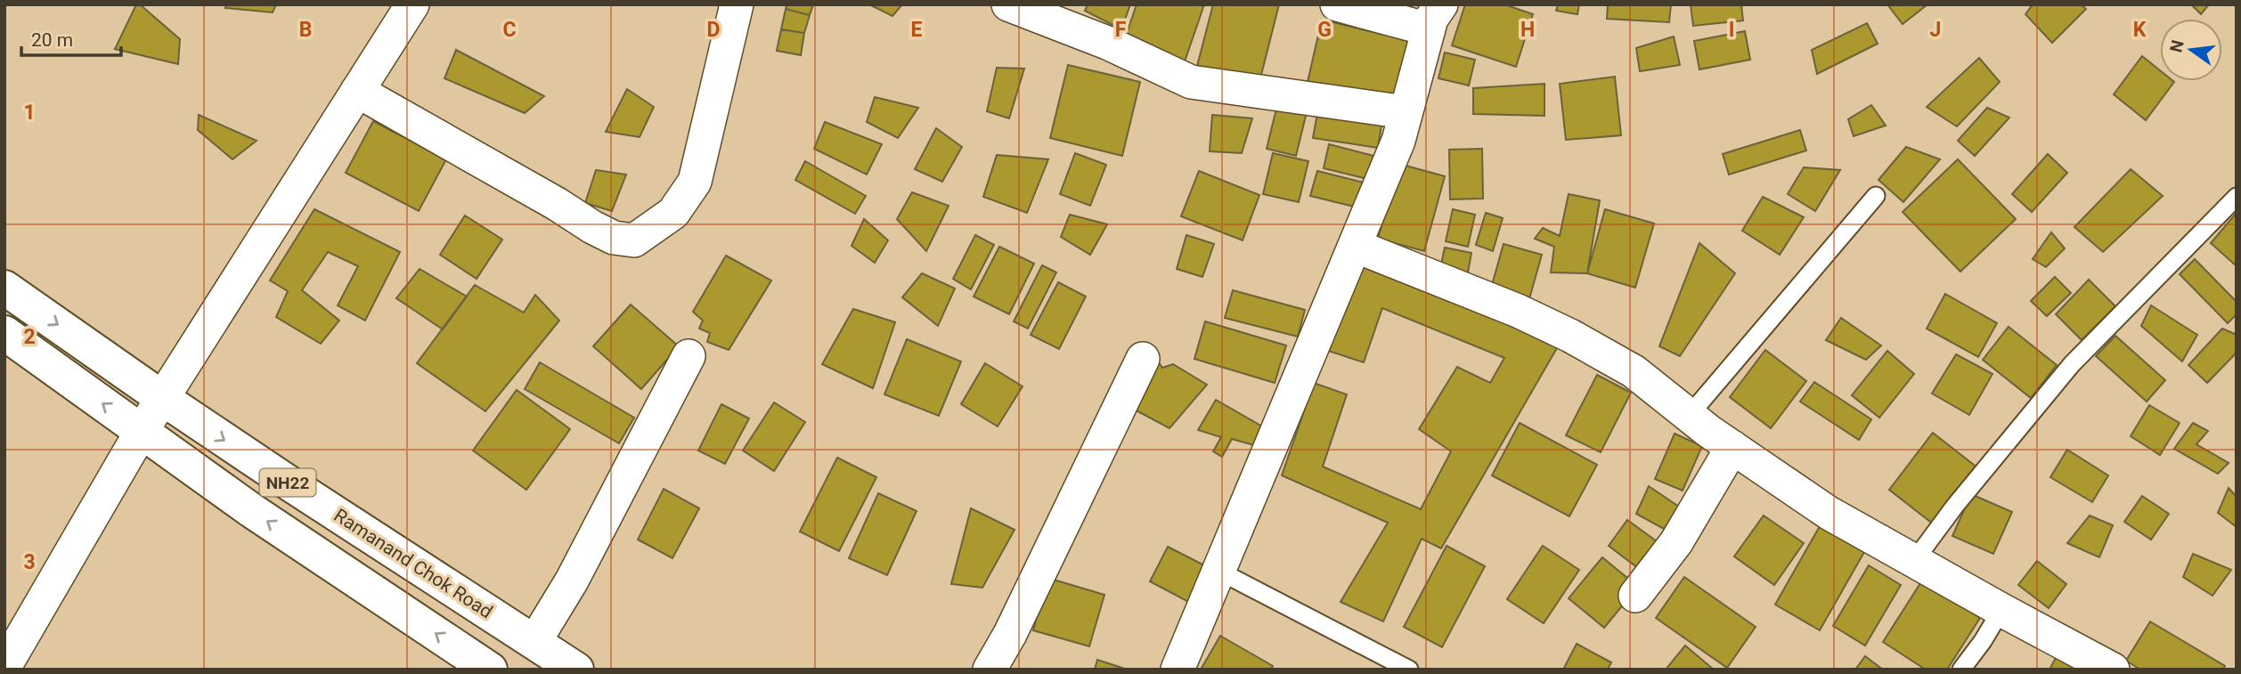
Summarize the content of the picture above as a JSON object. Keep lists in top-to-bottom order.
{
  "streets": {
    "highway": ["NH22", "Ramanand Chok Road"]
  },
  "scale_bar": "20 m",
  "north": "left",
  "grid": {
    "columns": [
      "B",
      "C",
      "D",
      "E",
      "F",
      "G",
      "H",
      "I",
      "J",
      "K"
    ],
    "rows": ["1", "2", "3"]
  }
}
